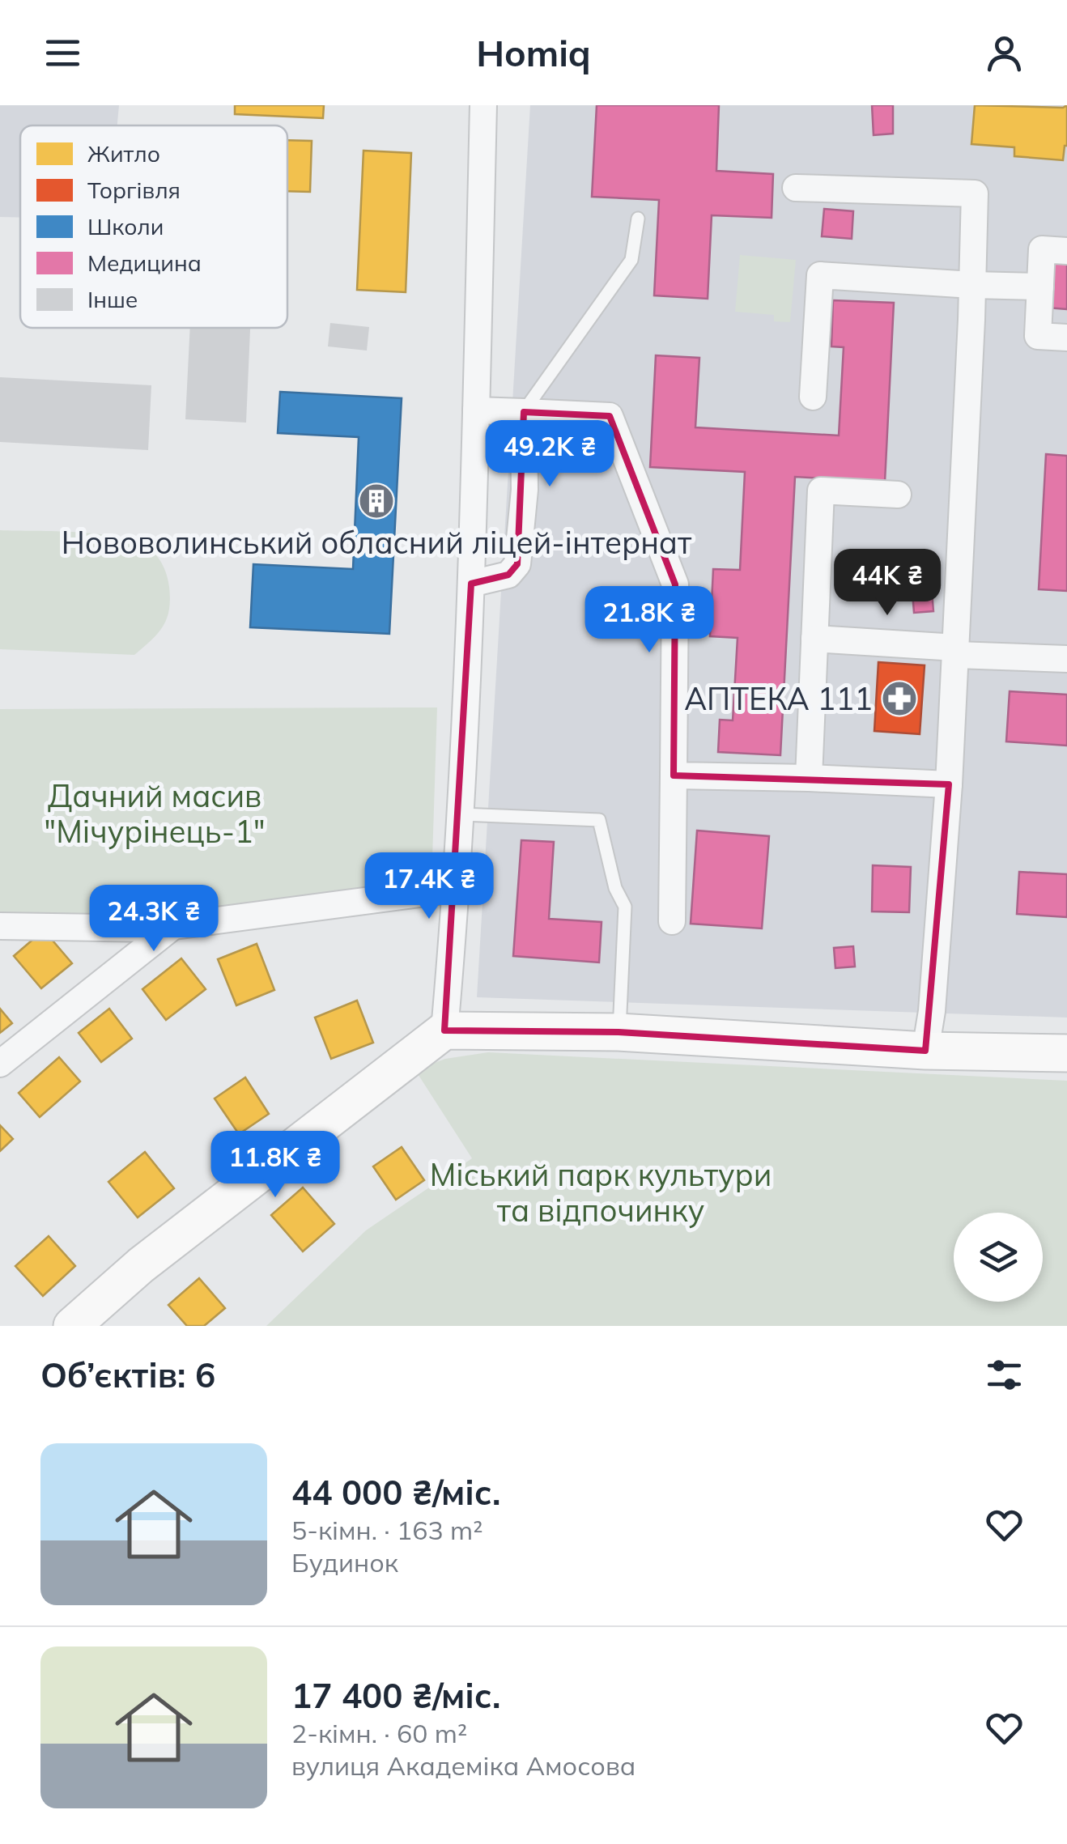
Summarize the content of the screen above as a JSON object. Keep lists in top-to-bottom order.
{
  "parks": ["Дачний масив \"Мічурінець-1\"", "Міський парк культури та відпочинку"],
  "places": {
    "building": ["Нововолинський обласний ліцей-інтернат"],
    "pharmacy": ["АПТЕКА 111"]
  },
  "legend": [
    "Житло",
    "Торгівля",
    "Школи",
    "Медицина",
    "Інше"
  ],
  "page": {
    "header": "Homiq",
    "price": [
      "49.2K ₴",
      "44K ₴",
      "21.8K ₴",
      "17.4K ₴",
      "24.3K ₴",
      "11.8K ₴"
    ],
    "heading": "Об’єктів: 6",
    "list": [
      {
        "name": "44 000 ₴/міс.",
        "note": "5-кімн. · 163 m² · Будинок"
      },
      {
        "name": "17 400 ₴/міс.",
        "note": "2-кімн. · 60 m² · вулиця Академіка Амосова"
      }
    ]
  }
}
